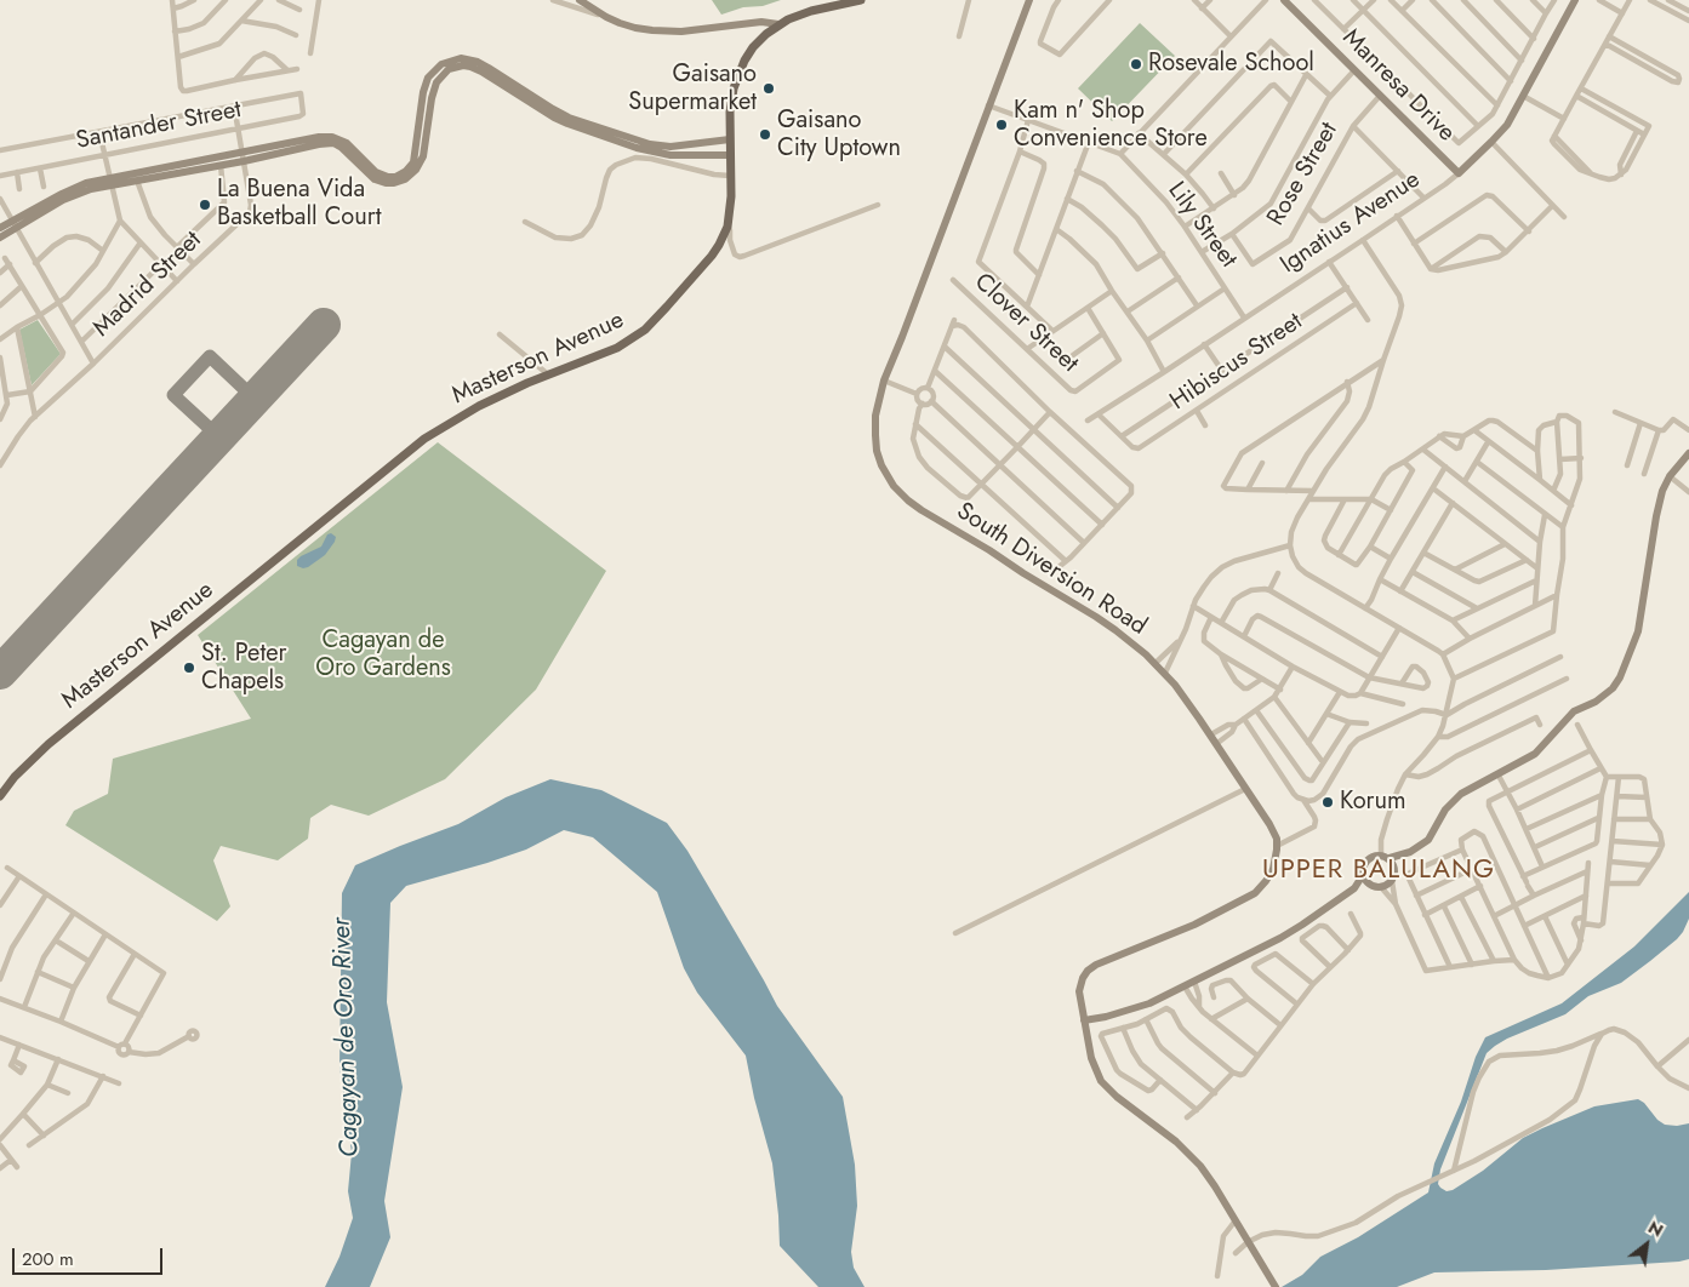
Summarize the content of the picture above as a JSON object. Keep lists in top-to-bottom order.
{
  "streets": {
    "main road": ["Masterson Avenue"],
    "street": [
      "Manresa Drive",
      "Santander Street",
      "Rose Street",
      "Ignatius Avenue",
      "Lily Street",
      "Madrid Street",
      "Clover Street",
      "Hibiscus Street",
      "South Diversion Road"
    ]
  },
  "crossings": [
    ["Manresa Drive", "Rose Street"],
    ["Manresa Drive", "Ignatius Avenue"],
    ["Santander Street", "Madrid Street"],
    ["Ignatius Avenue", "Lily Street"],
    ["Lily Street", "South Diversion Road"]
  ],
  "districts": ["UPPER BALULANG"],
  "water": ["Cagayan de Oro River"],
  "parks": ["Cagayan de Oro Gardens"],
  "places": [
    "Rosevale School",
    "Gaisano Supermarket",
    "Kam n' Shop Convenience Store",
    "Gaisano City Uptown",
    "La Buena Vida Basketball Court",
    "St. Peter Chapels",
    "Korum"
  ],
  "scale_bar": "200 m",
  "north": "top right"
}
